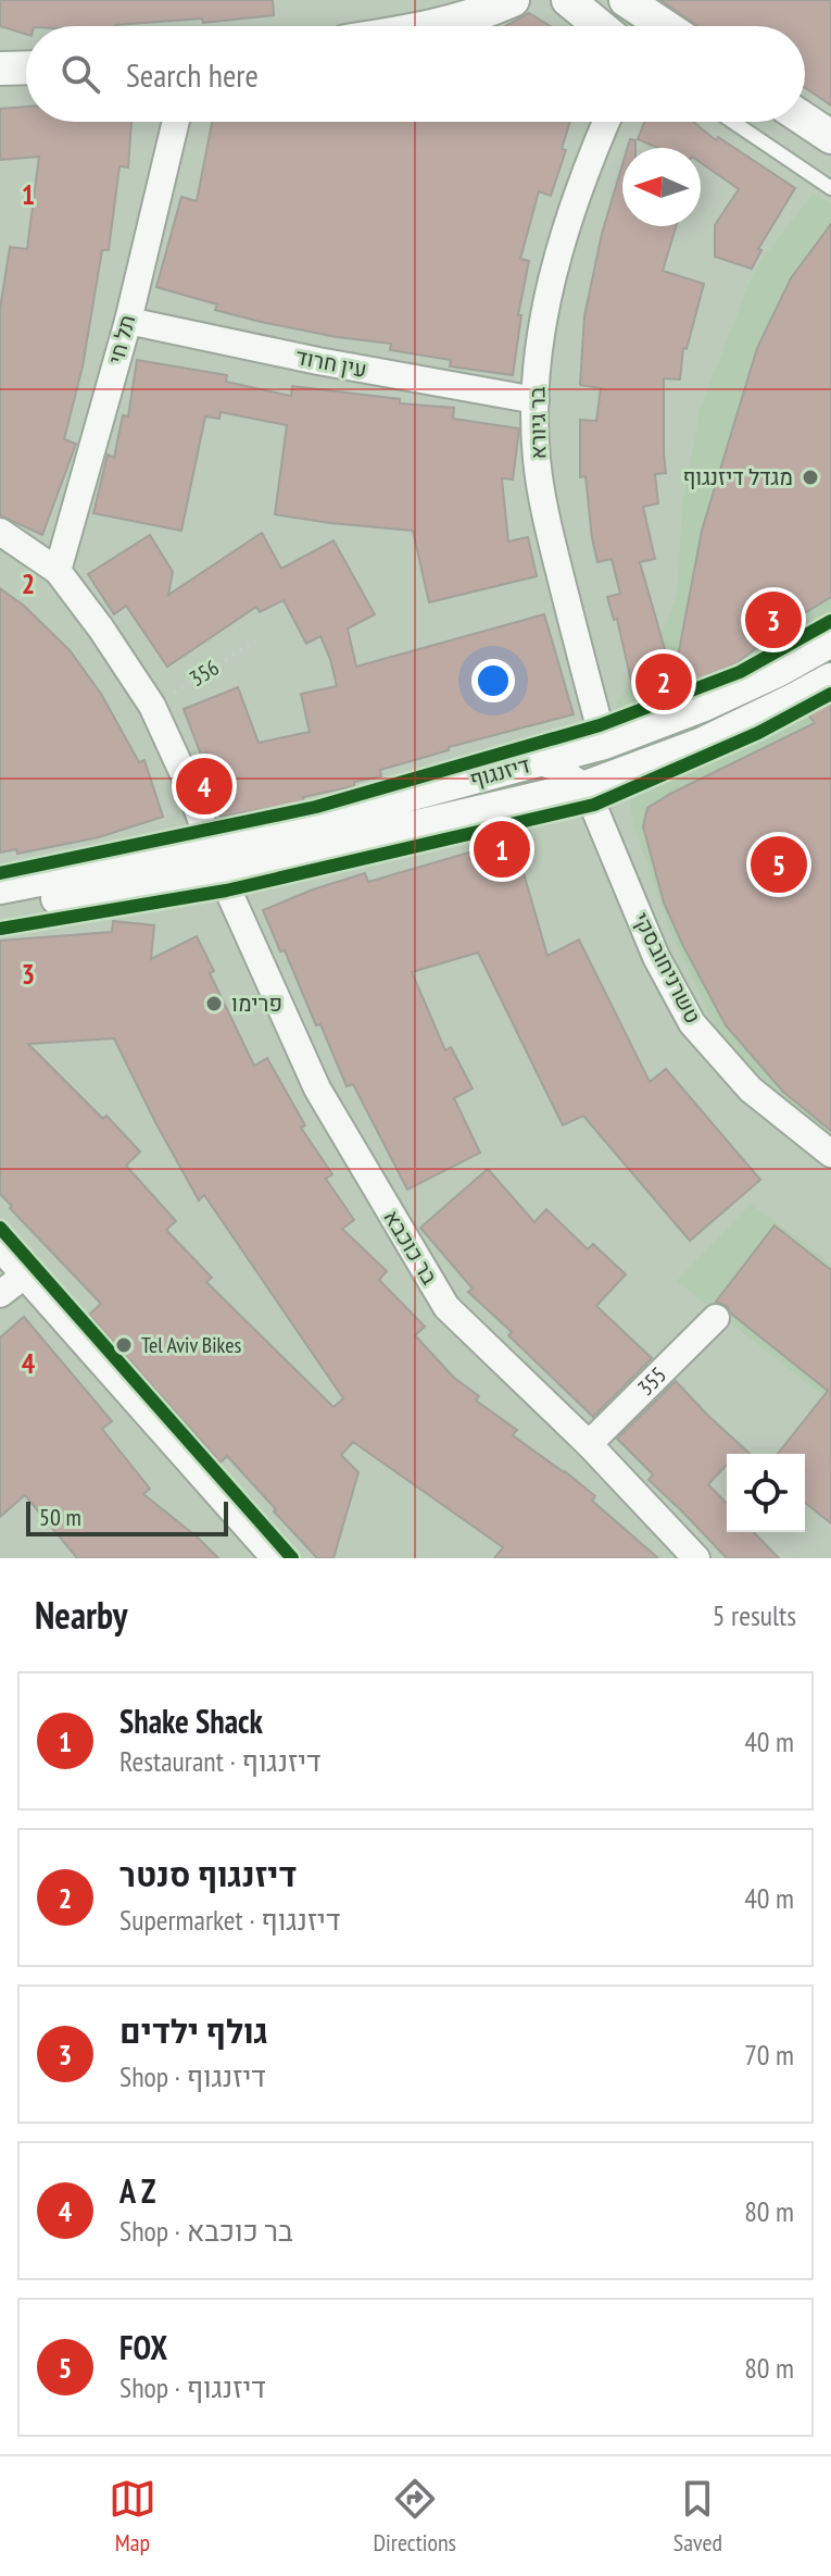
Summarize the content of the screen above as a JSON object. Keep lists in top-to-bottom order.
{
  "streets": {
    "street": [
      "תל חי",
      "עין חרוד",
      "בר גיורא",
      "דיזנגוף",
      "טשרניחובסקי",
      "בר כוכבא",
      "355"
    ],
    "path": ["356"]
  },
  "crossings": [
    ["תל חי", "עין חרוד"],
    ["תל חי", "בר כוכבא"],
    ["עין חרוד", "בר גיורא"],
    ["בר גיורא", "דיזנגוף"],
    ["356", "בר כוכבא"],
    ["דיזנגוף", "טשרניחובסקי"],
    ["דיזנגוף", "בר כוכבא"],
    ["בר כוכבא", "355"]
  ],
  "places": ["מגדל דיזנגוף", "פרימו", "Tel Aviv Bikes"],
  "scale_bar": "50 m",
  "north": "left",
  "page": {
    "search": "Search here",
    "pins": [
      "3",
      "2",
      "4",
      "1",
      "5"
    ],
    "scale": "50 m",
    "heading": ["Nearby", "5 results"],
    "list": [
      {
        "mark": "1",
        "name": "Shake Shack",
        "note": "Restaurant · דיזנגוף",
        "value": "40 m"
      },
      {
        "mark": "2",
        "name": "דיזנגוף סנטר",
        "note": "Supermarket · דיזנגוף",
        "value": "40 m"
      },
      {
        "mark": "3",
        "name": "גולף ילדים",
        "note": "Shop · דיזנגוף",
        "value": "70 m"
      },
      {
        "mark": "4",
        "name": "A Z",
        "note": "Shop · בר כוכבא",
        "value": "80 m"
      },
      {
        "mark": "5",
        "name": "FOX",
        "note": "Shop · דיזנגוף",
        "value": "80 m"
      }
    ],
    "nav": ["Map", "Directions", "Saved"]
  },
  "grid": {
    "rows": [
      "1",
      "2",
      "3",
      "4"
    ]
  }
}
